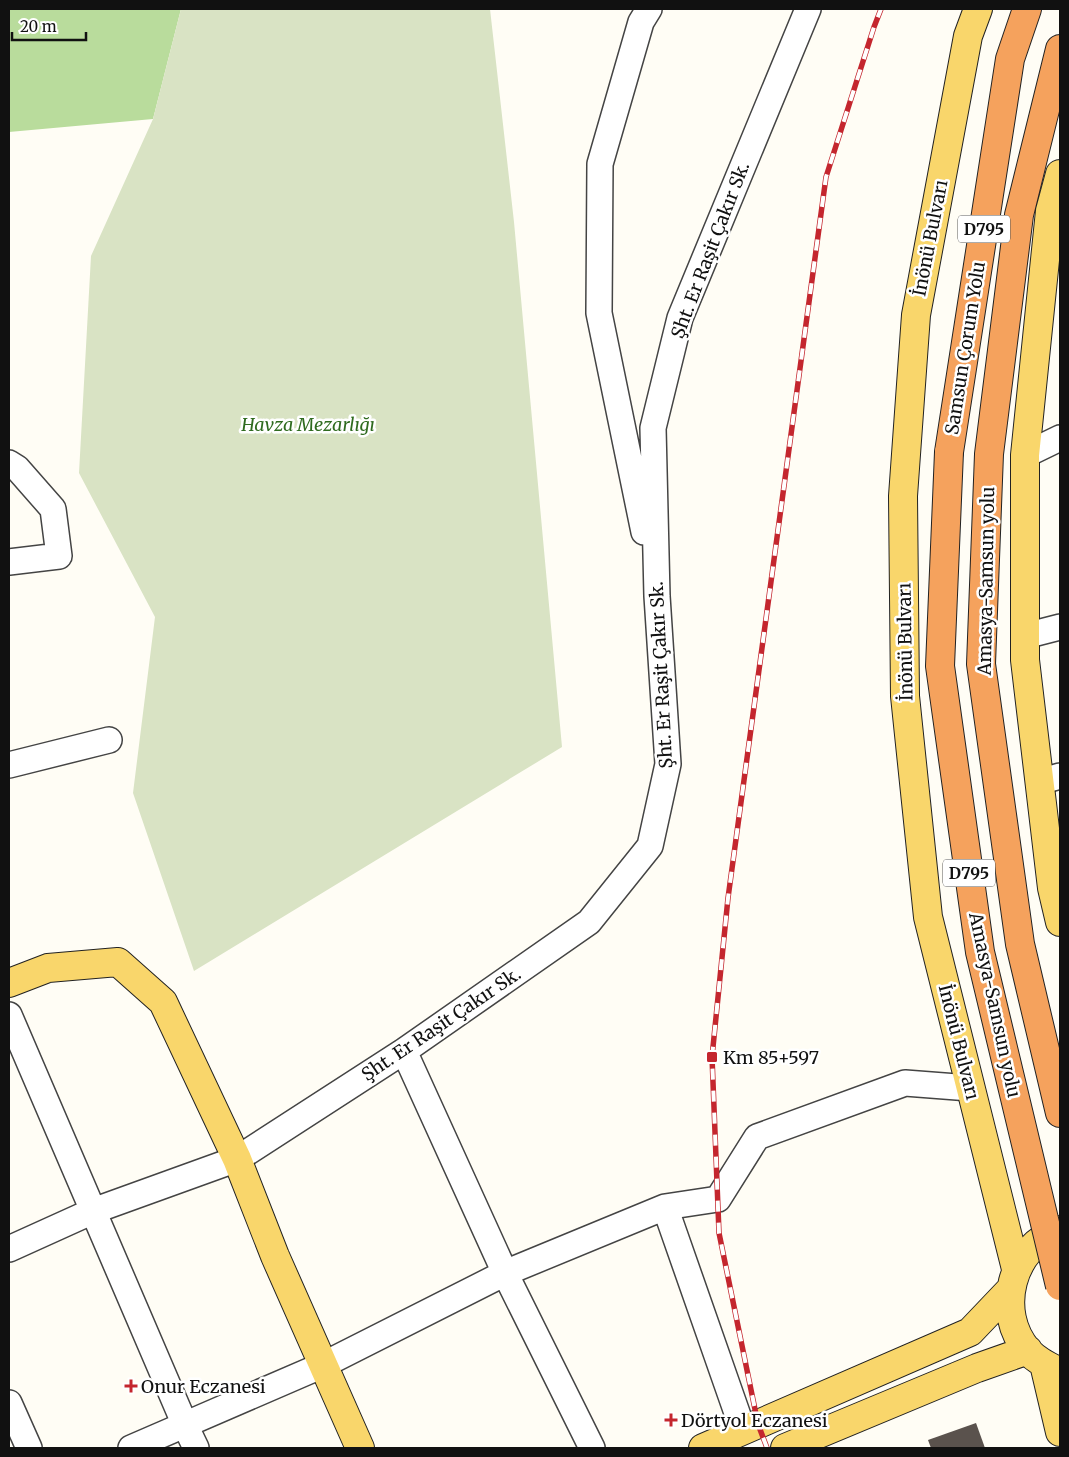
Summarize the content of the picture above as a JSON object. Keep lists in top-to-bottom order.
{
  "streets": {
    "highway": ["D795", "Samsun Çorum Yolu", "Amasya-Samsun yolu"],
    "main road": ["İnönü Bulvarı"],
    "street": ["Şht. Er Raşit Çakır Sk."]
  },
  "crossings": [
    ["Samsun Çorum Yolu", "Amasya-Samsun yolu"]
  ],
  "parks": ["Havza Mezarlığı"],
  "places": {
    "transit": ["Km 85+597"],
    "health": ["Onur Eczanesi", "Dörtyol Eczanesi"]
  },
  "scale_bar": "20 m"
}
